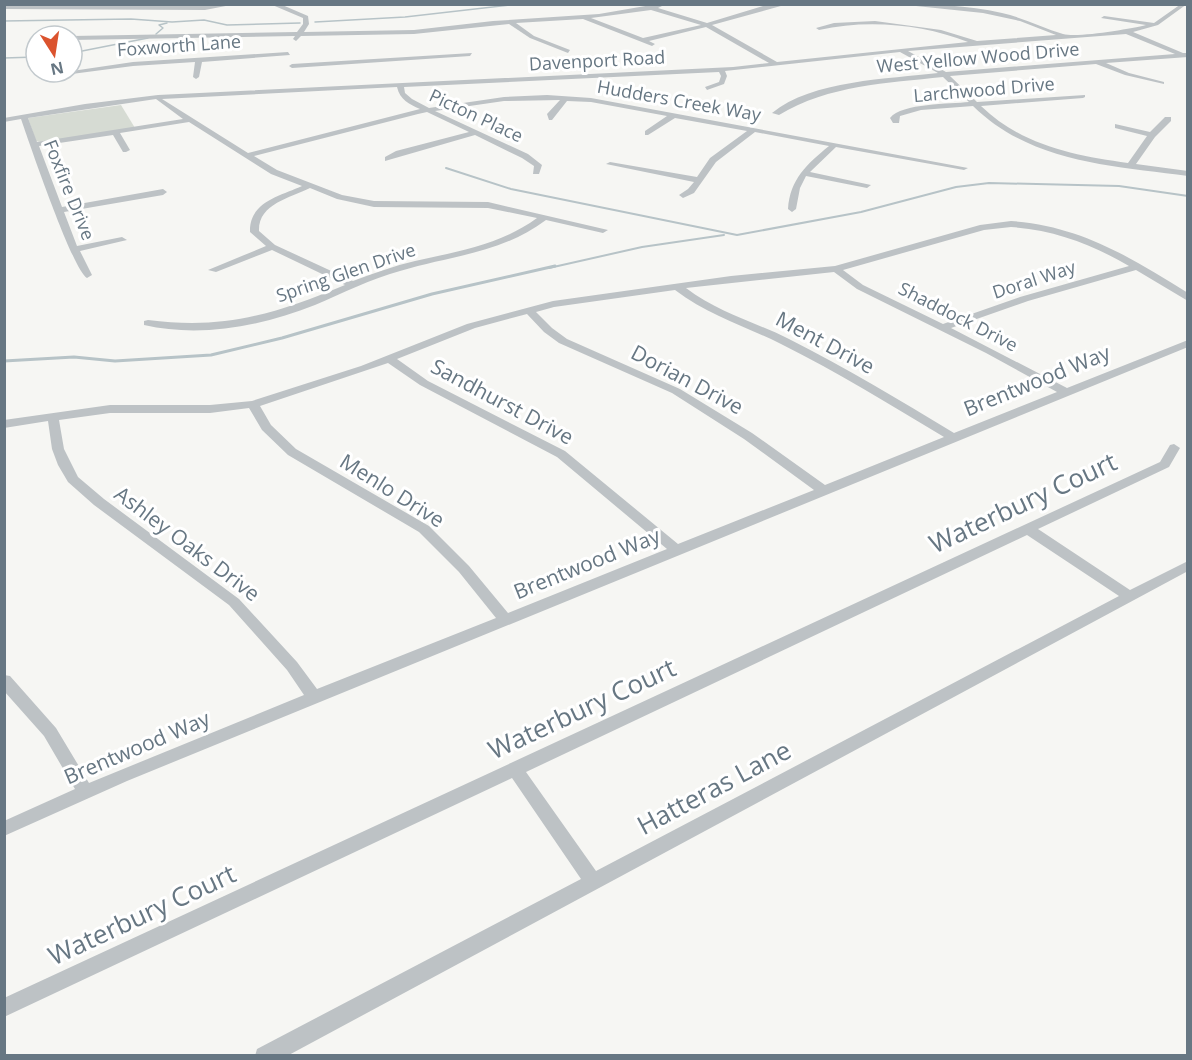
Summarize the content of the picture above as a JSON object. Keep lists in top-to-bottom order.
{
  "streets": {
    "street": [
      "Foxworth Lane",
      "West Yellow Wood Drive",
      "Davenport Road",
      "Larchwood Drive",
      "Hudders Creek Way",
      "Picton Place",
      "Foxfire Drive",
      "Spring Glen Drive",
      "Doral Way",
      "Shaddock Drive",
      "Ment Drive",
      "Dorian Drive",
      "Brentwood Way",
      "Sandhurst Drive",
      "Menlo Drive",
      "Waterbury Court",
      "Ashley Oaks Drive",
      "Hatteras Lane"
    ]
  },
  "crossings": [
    ["Davenport Road", "Picton Place"],
    ["Davenport Road", "Foxfire Drive"],
    ["Hudders Creek Way", "Picton Place"],
    ["Doral Way", "Shaddock Drive"],
    ["Shaddock Drive", "Brentwood Way"],
    ["Ment Drive", "Brentwood Way"],
    ["Dorian Drive", "Brentwood Way"],
    ["Brentwood Way", "Sandhurst Drive"],
    ["Brentwood Way", "Menlo Drive"],
    ["Brentwood Way", "Ashley Oaks Drive"]
  ],
  "north": "bottom"
}
